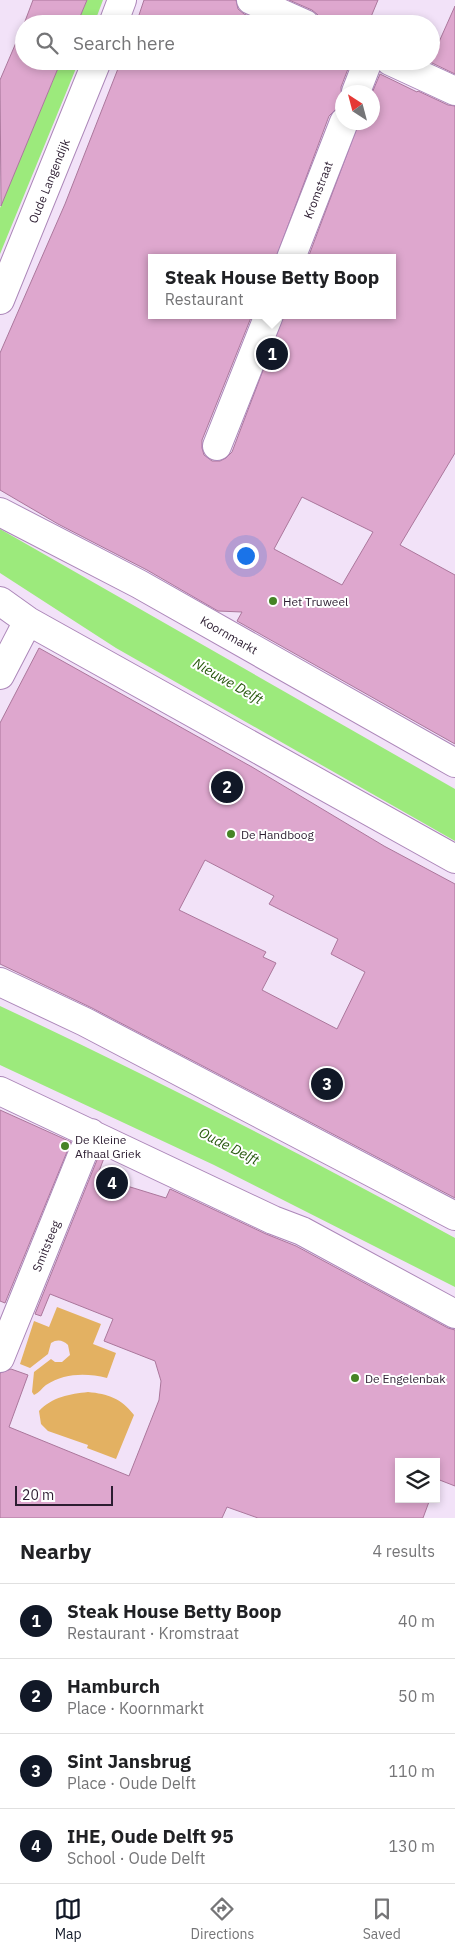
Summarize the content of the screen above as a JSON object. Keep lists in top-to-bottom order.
{
  "streets": {
    "street": [
      "Oude Langendijk",
      "Kromstraat",
      "Koornmarkt",
      "Smitsteeg"
    ]
  },
  "water": ["Nieuwe Delft", "Oude Delft"],
  "places": [
    "Het Truweel",
    "De Handboog",
    "De Kleine Afhaal Griek",
    "De Engelenbak"
  ],
  "scale_bar": "20 m",
  "north": "top left",
  "page": {
    "search": "Search here",
    "popup": ["Steak House Betty Boop", "Restaurant"],
    "pins": [
      "1",
      "2",
      "3",
      "4"
    ],
    "scale": "20 m",
    "heading": ["Nearby", "4 results"],
    "list": [
      {
        "mark": "1",
        "name": "Steak House Betty Boop",
        "note": "Restaurant · Kromstraat",
        "value": "40 m"
      },
      {
        "mark": "2",
        "name": "Hamburch",
        "note": "Place · Koornmarkt",
        "value": "50 m"
      },
      {
        "mark": "3",
        "name": "Sint Jansbrug",
        "note": "Place · Oude Delft",
        "value": "110 m"
      },
      {
        "mark": "4",
        "name": "IHE, Oude Delft 95",
        "note": "School · Oude Delft",
        "value": "130 m"
      }
    ],
    "nav": ["Map", "Directions", "Saved"]
  }
}
